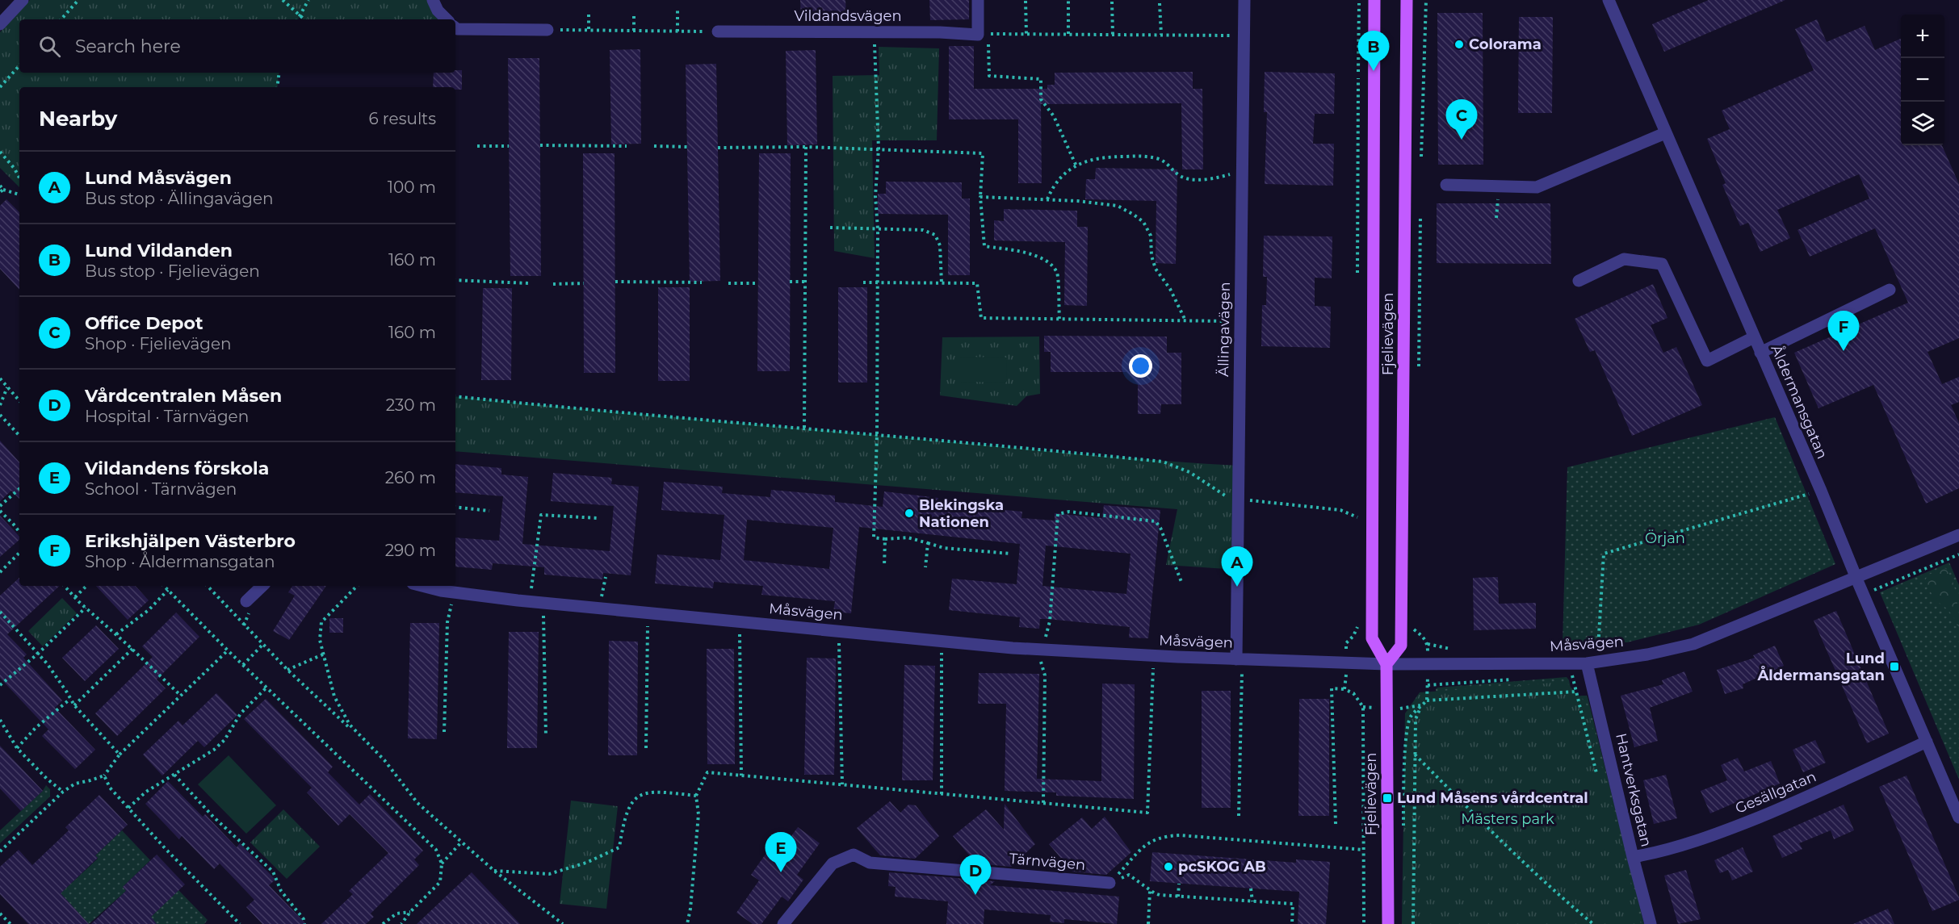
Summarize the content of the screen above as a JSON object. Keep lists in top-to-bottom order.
{
  "streets": {
    "main road": ["Fjelievägen"],
    "street": [
      "Vildandsvägen",
      "Ällingavägen",
      "Åldermansgatan",
      "Måsvägen",
      "Hantverksgatan",
      "Gesällgatan",
      "Tärnvägen"
    ]
  },
  "crossings": [
    ["Ällingavägen", "Måsvägen"],
    ["Fjelievägen", "Måsvägen"],
    ["Åldermansgatan", "Måsvägen"],
    ["Åldermansgatan", "Gesällgatan"],
    ["Måsvägen", "Hantverksgatan"],
    ["Hantverksgatan", "Gesällgatan"]
  ],
  "parks": ["Örjan", "Mästers park"],
  "places": {
    "other": ["Colorama", "Blekingska Nationen", "pcSKOG AB"],
    "transit": ["Lund Åldermansgatan", "Lund Måsens vårdcentral"]
  },
  "page": {
    "map_buttons": ["+", "−"],
    "search": "Search here",
    "pins": [
      "B",
      "C",
      "F",
      "A",
      "E",
      "D"
    ],
    "heading": ["Nearby", "6 results"],
    "list": [
      {
        "mark": "A",
        "name": "Lund Måsvägen",
        "note": "Bus stop · Ällingavägen",
        "value": "100 m"
      },
      {
        "mark": "B",
        "name": "Lund Vildanden",
        "note": "Bus stop · Fjelievägen",
        "value": "160 m"
      },
      {
        "mark": "C",
        "name": "Office Depot",
        "note": "Shop · Fjelievägen",
        "value": "160 m"
      },
      {
        "mark": "D",
        "name": "Vårdcentralen Måsen",
        "note": "Hospital · Tärnvägen",
        "value": "230 m"
      },
      {
        "mark": "E",
        "name": "Vildandens förskola",
        "note": "School · Tärnvägen",
        "value": "260 m"
      },
      {
        "mark": "F",
        "name": "Erikshjälpen Västerbro",
        "note": "Shop · Åldermansgatan",
        "value": "290 m"
      }
    ]
  }
}
